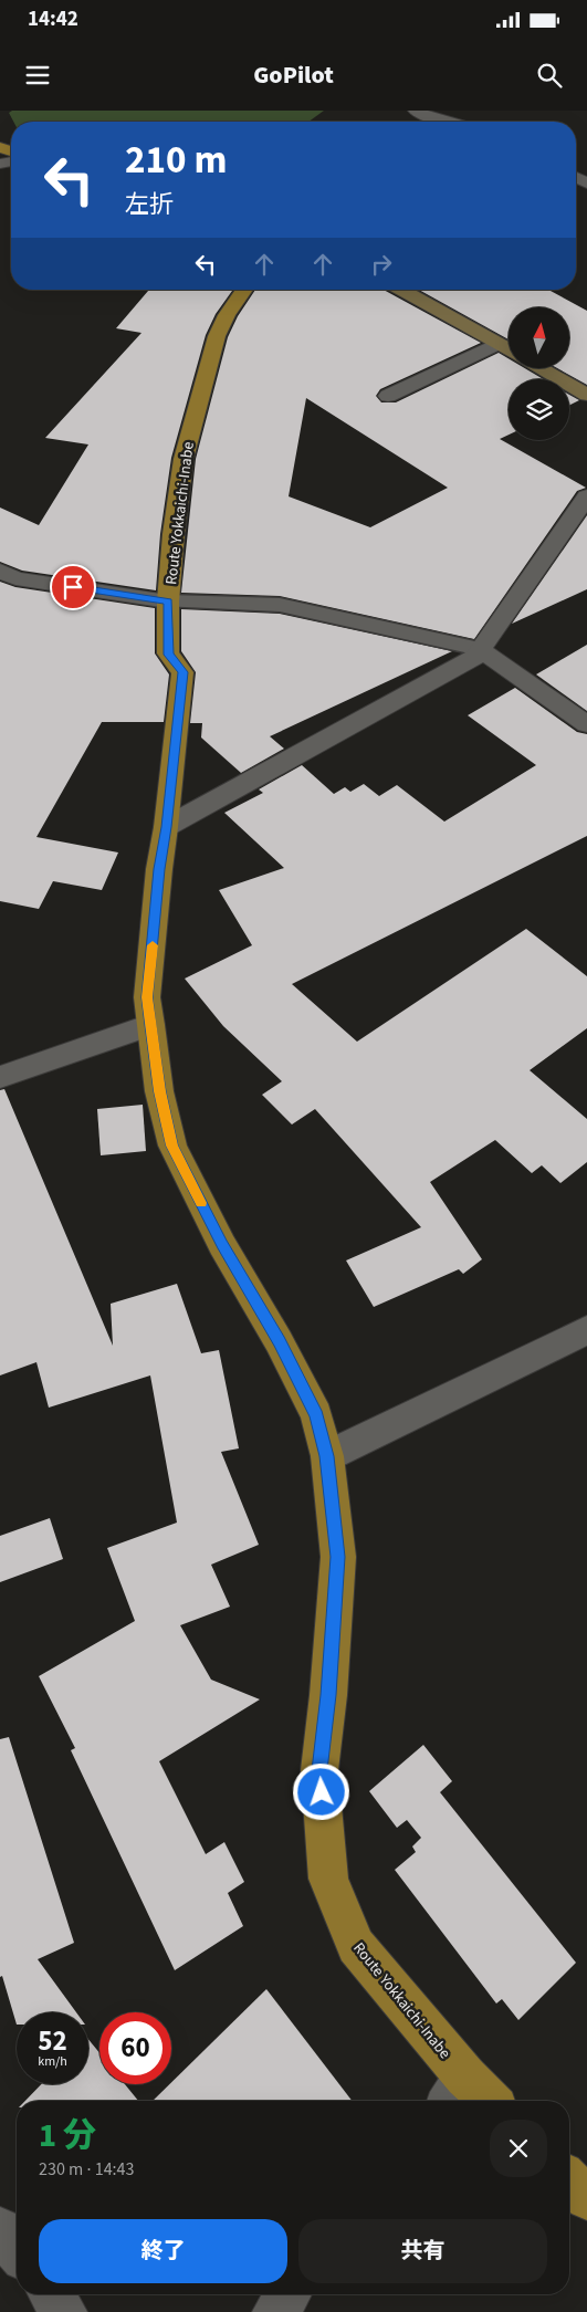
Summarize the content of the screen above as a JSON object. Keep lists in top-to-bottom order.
{
  "streets": {
    "main road": ["Route Yokkaichi-Inabe"]
  },
  "north": "top",
  "page": {
    "status": "14:42",
    "header": "GoPilot",
    "turn": ["210 m", "左折"],
    "speed": "52 km/h",
    "limit": "60",
    "heading": ["1 分", "230 m · 14:43"],
    "buttons": ["終了", "共有"]
  }
}
